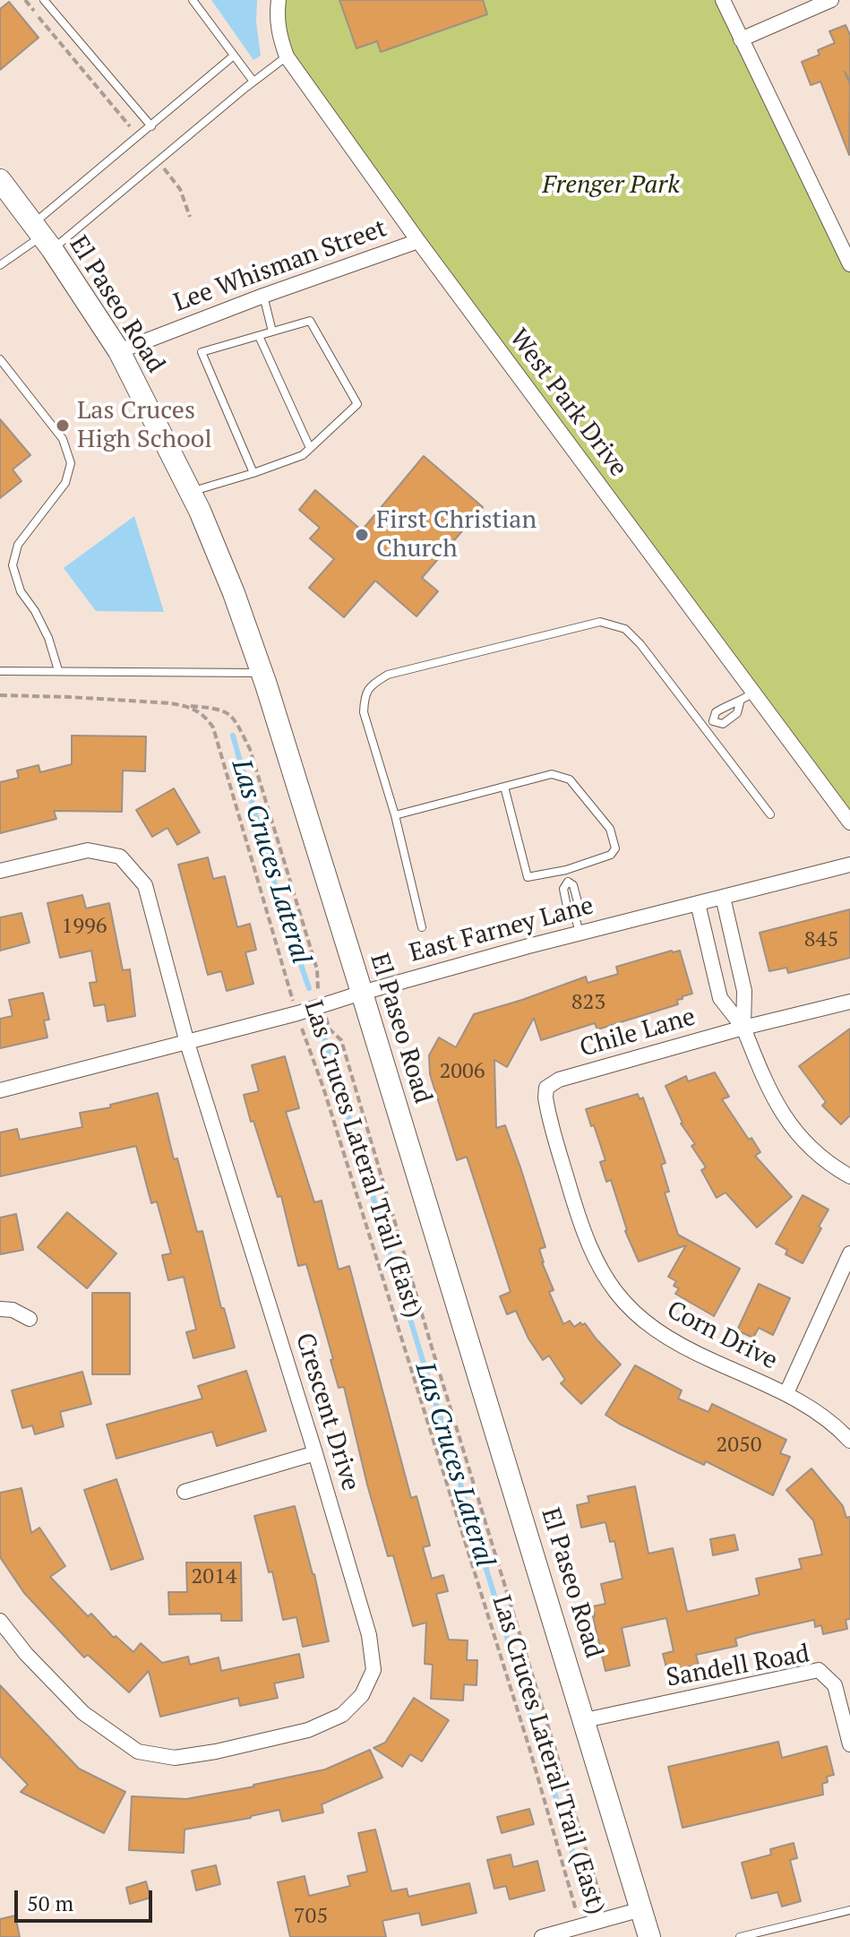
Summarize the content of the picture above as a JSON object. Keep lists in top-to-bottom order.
{
  "streets": {
    "main road": ["El Paseo Road"],
    "street": [
      "Lee Whisman Street",
      "West Park Drive",
      "East Farney Lane",
      "Chile Lane",
      "Corn Drive",
      "Crescent Drive",
      "Sandell Road"
    ],
    "path": ["Las Cruces Lateral Trail (East)"]
  },
  "crossings": [
    ["Lee Whisman Street", "El Paseo Road"],
    ["Lee Whisman Street", "West Park Drive"],
    ["El Paseo Road", "East Farney Lane"],
    ["El Paseo Road", "Sandell Road"],
    ["East Farney Lane", "Las Cruces Lateral Trail (East)"],
    ["East Farney Lane", "Crescent Drive"],
    ["Chile Lane", "Corn Drive"]
  ],
  "water": ["Las Cruces Lateral"],
  "parks": ["Frenger Park"],
  "places": ["Las Cruces High School", "First Christian Church"],
  "house_numbers": [
    "1996",
    "845",
    "823",
    "2006",
    "2050",
    "2014",
    "705"
  ],
  "scale_bar": "50 m"
}
